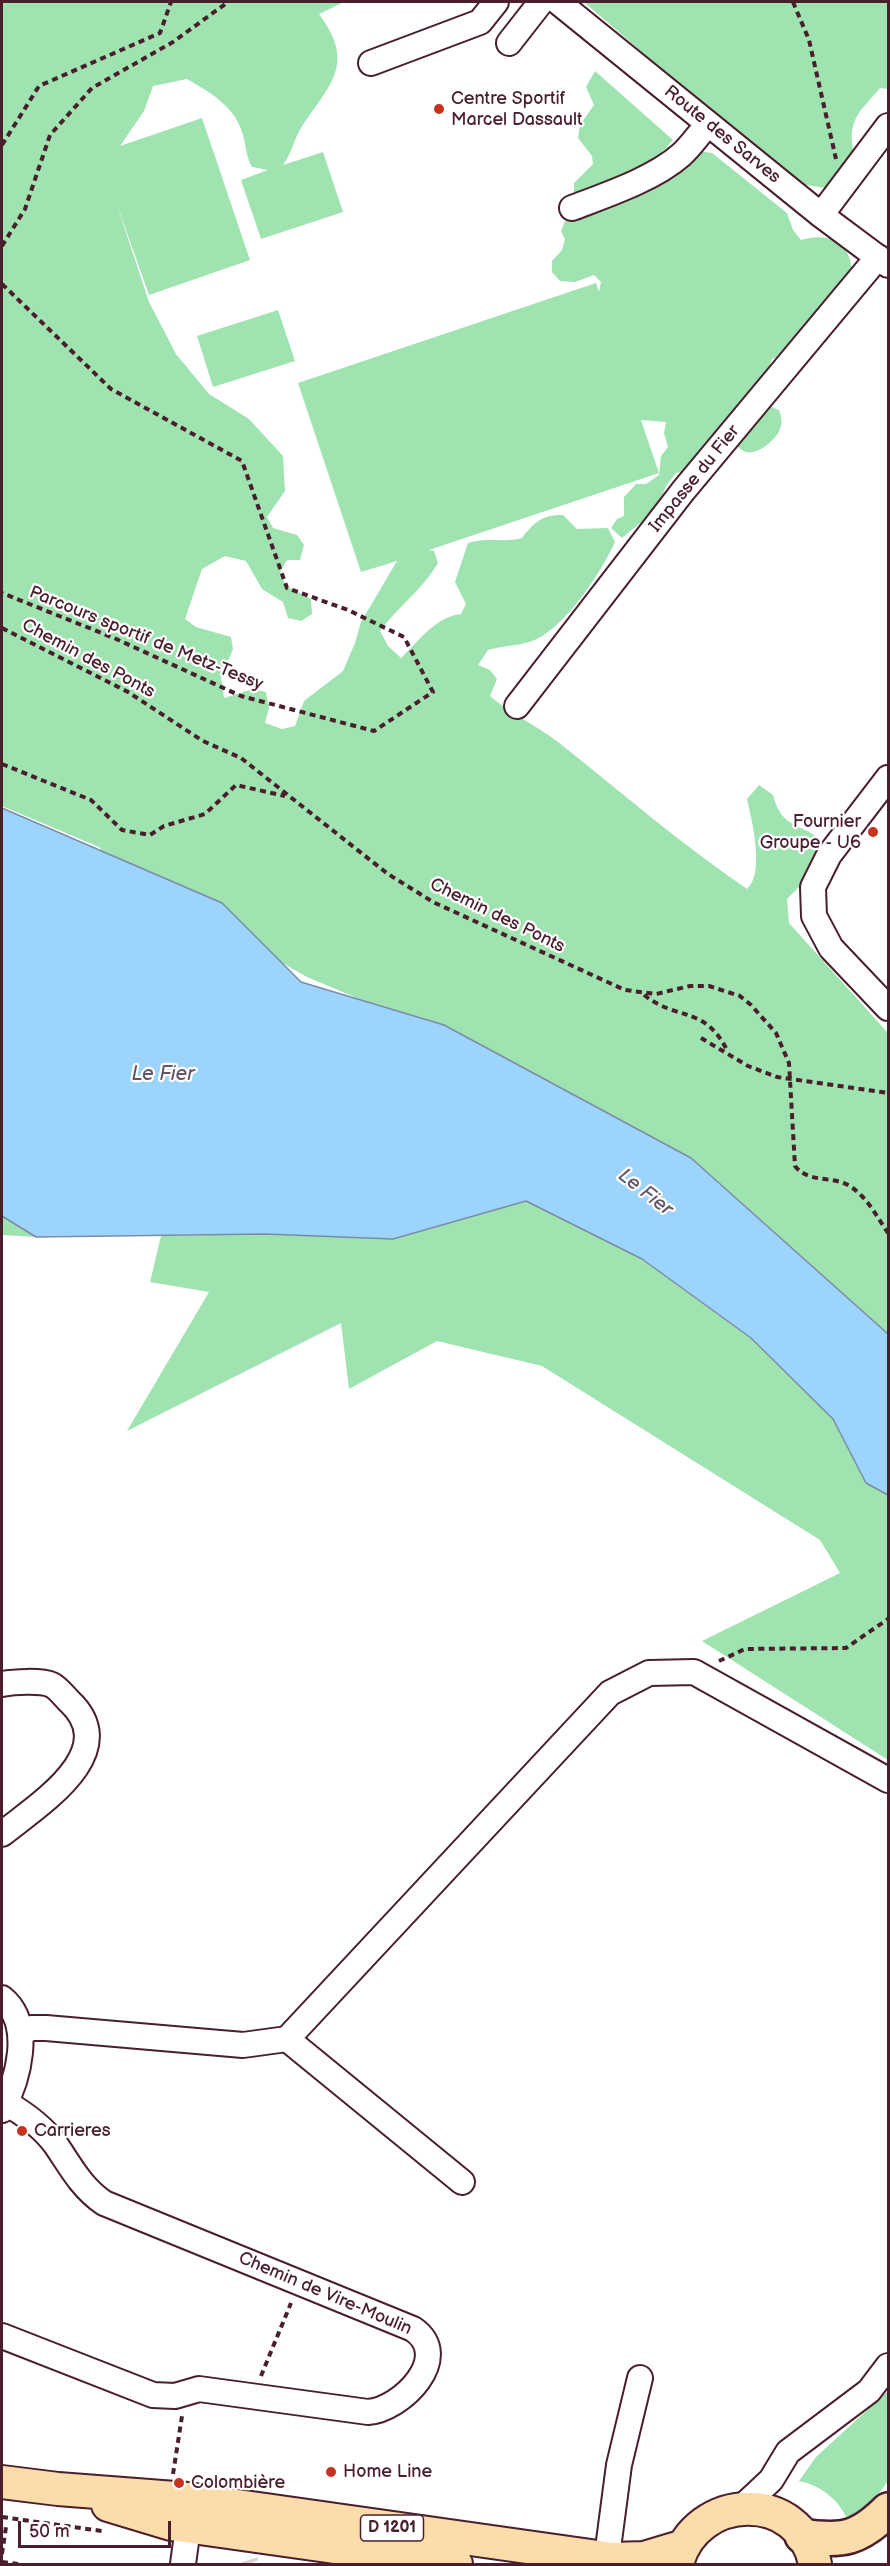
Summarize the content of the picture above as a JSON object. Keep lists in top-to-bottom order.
{
  "streets": {
    "main road": ["D 1201"],
    "street": ["Route des Sarves", "Impasse du Fier", "Chemin de Vire-Moulin"],
    "path": ["Parcours sportif de Metz-Tessy", "Chemin des Ponts"]
  },
  "crossings": [
    ["Route des Sarves", "Impasse du Fier"]
  ],
  "water": ["Le Fier"],
  "places": [
    "Centre Sportif Marcel Dassault",
    "Fournier Groupe - U6",
    "Carrieres",
    "Home Line",
    "Colombière"
  ],
  "scale_bar": "50 m"
}
